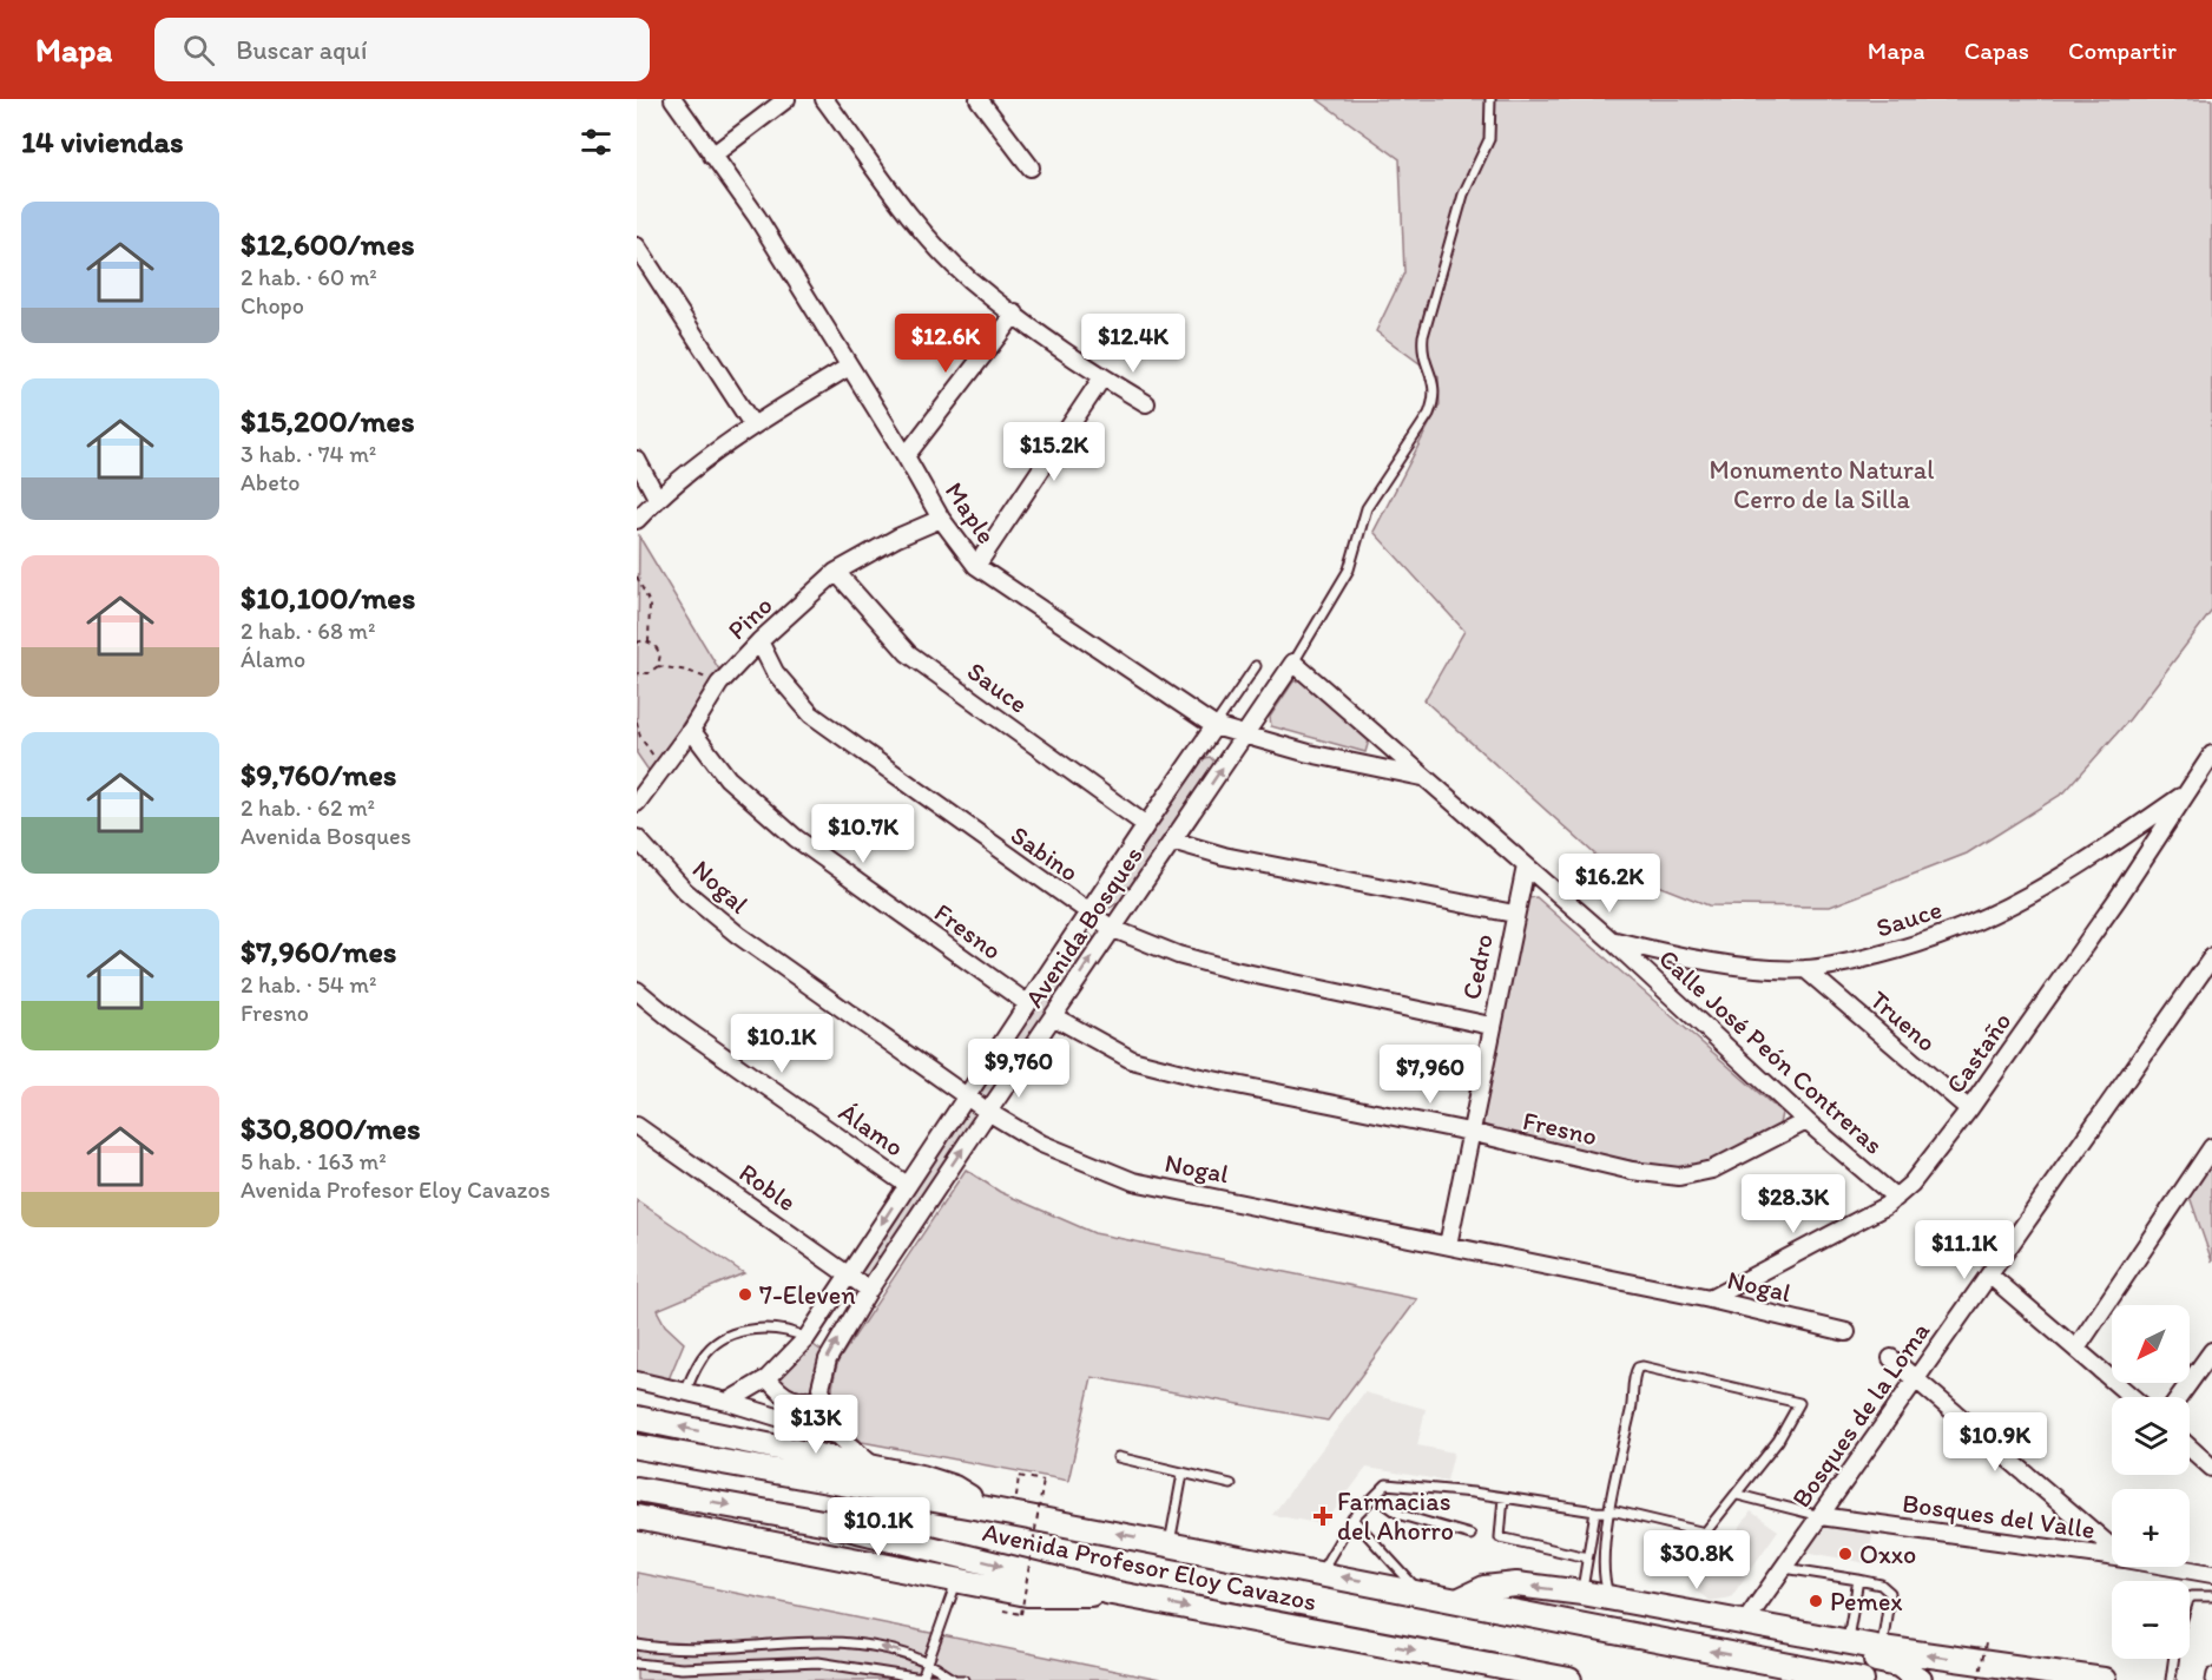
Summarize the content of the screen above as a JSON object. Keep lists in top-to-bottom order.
{
  "streets": {
    "main road": ["Avenida Profesor Eloy Cavazos"],
    "street": [
      "Maple",
      "Pino",
      "Sauce",
      "Sabino",
      "Nogal",
      "Avenida Bosques",
      "Fresno",
      "Cedro",
      "Trueno",
      "Calle José Peón Contreras",
      "Castaño",
      "Álamo",
      "Roble",
      "Bosques de la Loma",
      "Bosques del Valle"
    ]
  },
  "crossings": [
    ["Maple", "Pino"],
    ["Maple", "Avenida Bosques"],
    ["Maple", "Calle José Peón Contreras"],
    ["Pino", "Sauce"],
    ["Pino", "Sabino"],
    ["Pino", "Fresno"],
    ["Sauce", "Avenida Bosques"],
    ["Sauce", "Trueno"],
    ["Sauce", "Calle José Peón Contreras"],
    ["Sauce", "Castaño"],
    ["Sabino", "Avenida Bosques"],
    ["Sabino", "Cedro"],
    ["Nogal", "Avenida Bosques"],
    ["Nogal", "Cedro"],
    ["Nogal", "Castaño"],
    ["Avenida Bosques", "Fresno"],
    ["Avenida Bosques", "Calle José Peón Contreras"],
    ["Avenida Bosques", "Álamo"],
    ["Avenida Bosques", "Roble"],
    ["Fresno", "Cedro"],
    ["Fresno", "Calle José Peón Contreras"],
    ["Cedro", "Calle José Peón Contreras"],
    ["Trueno", "Castaño"],
    ["Calle José Peón Contreras", "Castaño"],
    ["Bosques de la Loma", "Bosques del Valle"]
  ],
  "parks": ["Monumento Natural Cerro de la Silla"],
  "places": {
    "other": ["7-Eleven", "Oxxo", "Pemex"],
    "health": ["Farmacias del Ahorro"]
  },
  "north": "bottom left",
  "page": {
    "header": "Mapa",
    "search": "Buscar aquí",
    "nav": ["Mapa", "Capas", "Compartir"],
    "heading": "14 viviendas",
    "list": [
      {
        "name": "$12,600/mes",
        "note": "2 hab. · 60 m² · Chopo"
      },
      {
        "name": "$15,200/mes",
        "note": "3 hab. · 74 m² · Abeto"
      },
      {
        "name": "$10,100/mes",
        "note": "2 hab. · 68 m² · Álamo"
      },
      {
        "name": "$9,760/mes",
        "note": "2 hab. · 62 m² · Avenida Bosques"
      },
      {
        "name": "$7,960/mes",
        "note": "2 hab. · 54 m² · Fresno"
      },
      {
        "name": "$30,800/mes",
        "note": "5 hab. · 163 m² · Avenida Profesor Eloy Cavazos"
      }
    ],
    "price": [
      "$12.6K",
      "$12.4K",
      "$15.2K",
      "$10.7K",
      "$16.2K",
      "$10.1K",
      "$9,760",
      "$7,960",
      "$28.3K",
      "$11.1K",
      "$13K",
      "$10.9K",
      "$10.1K",
      "$30.8K"
    ],
    "map_buttons": ["+", "−"]
  }
}
